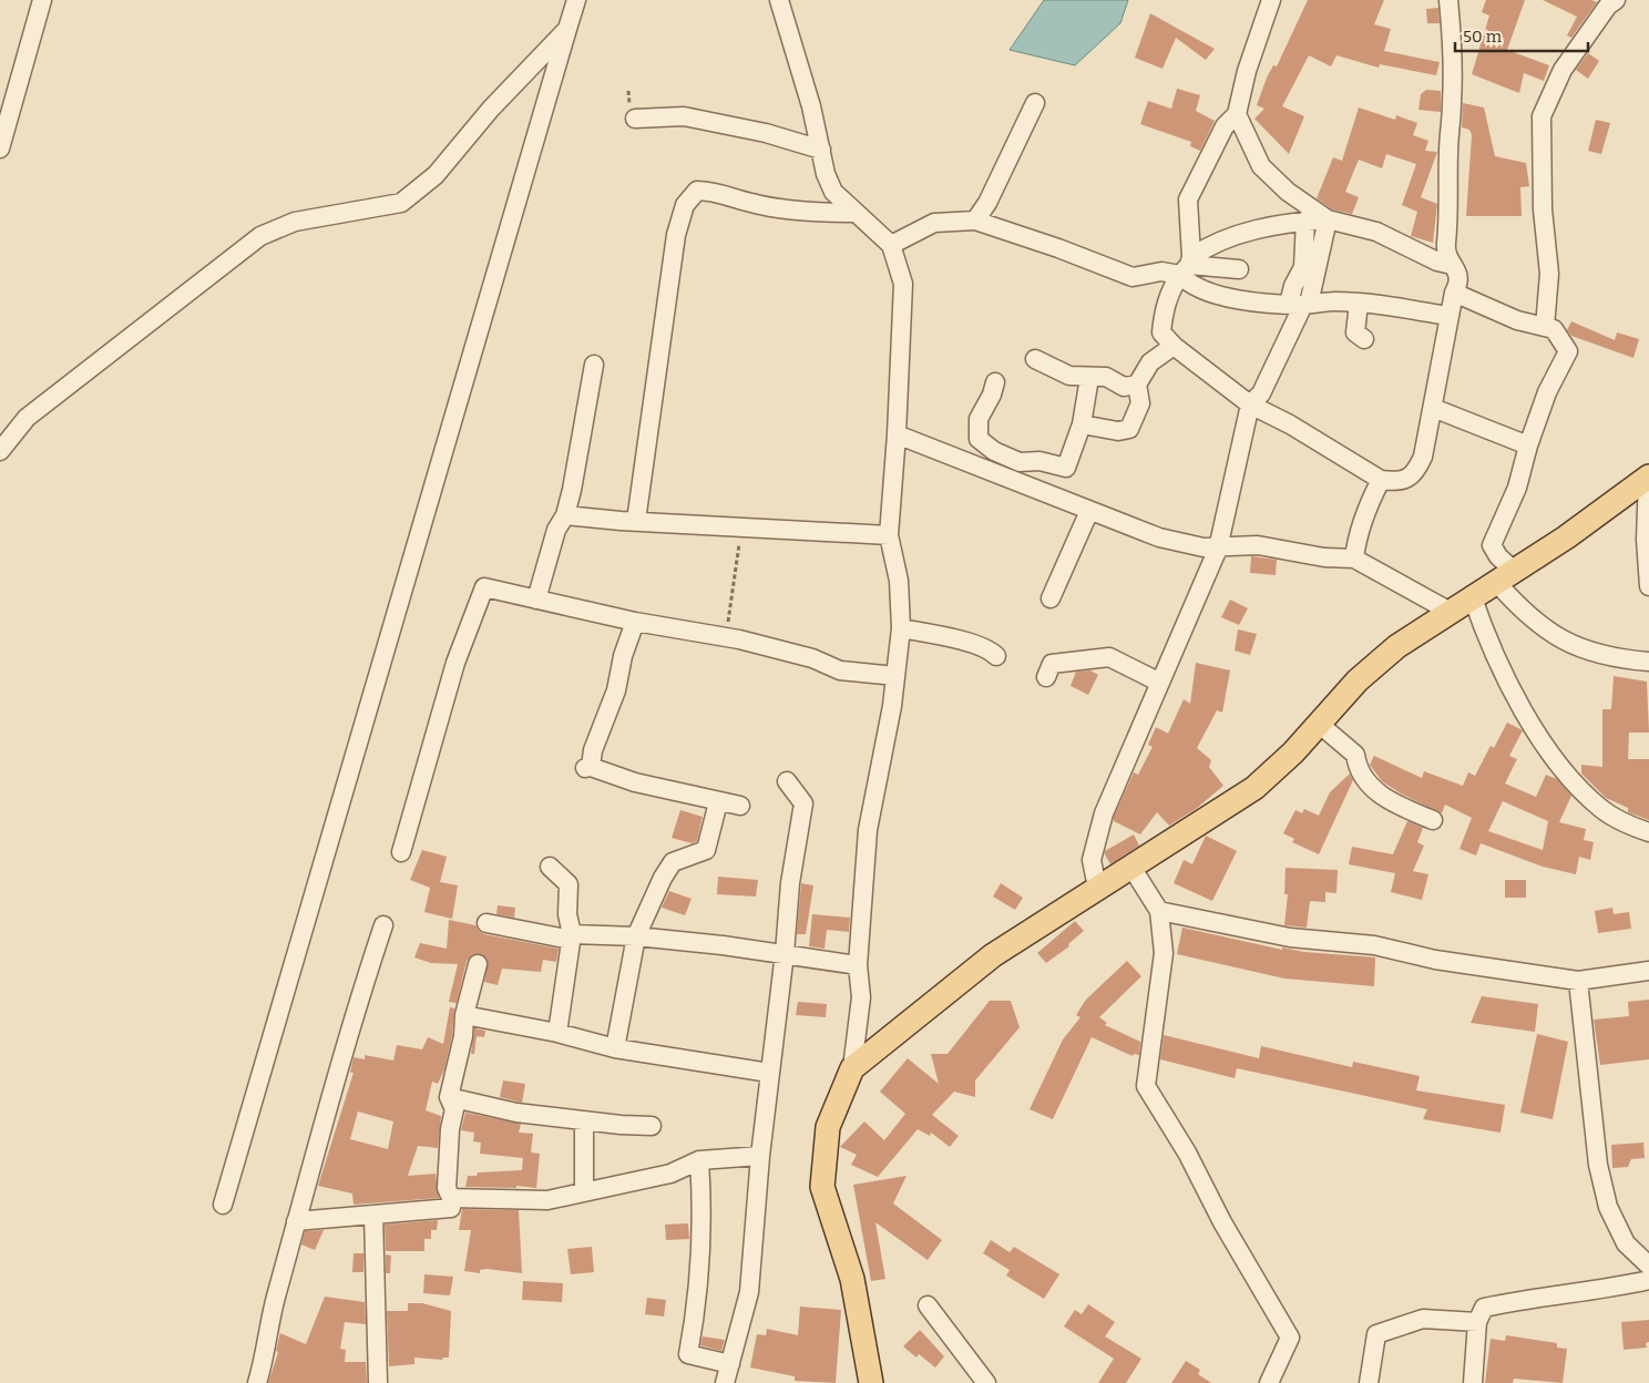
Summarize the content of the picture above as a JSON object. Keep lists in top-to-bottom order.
{
  "scale_bar": "50 m"
}
